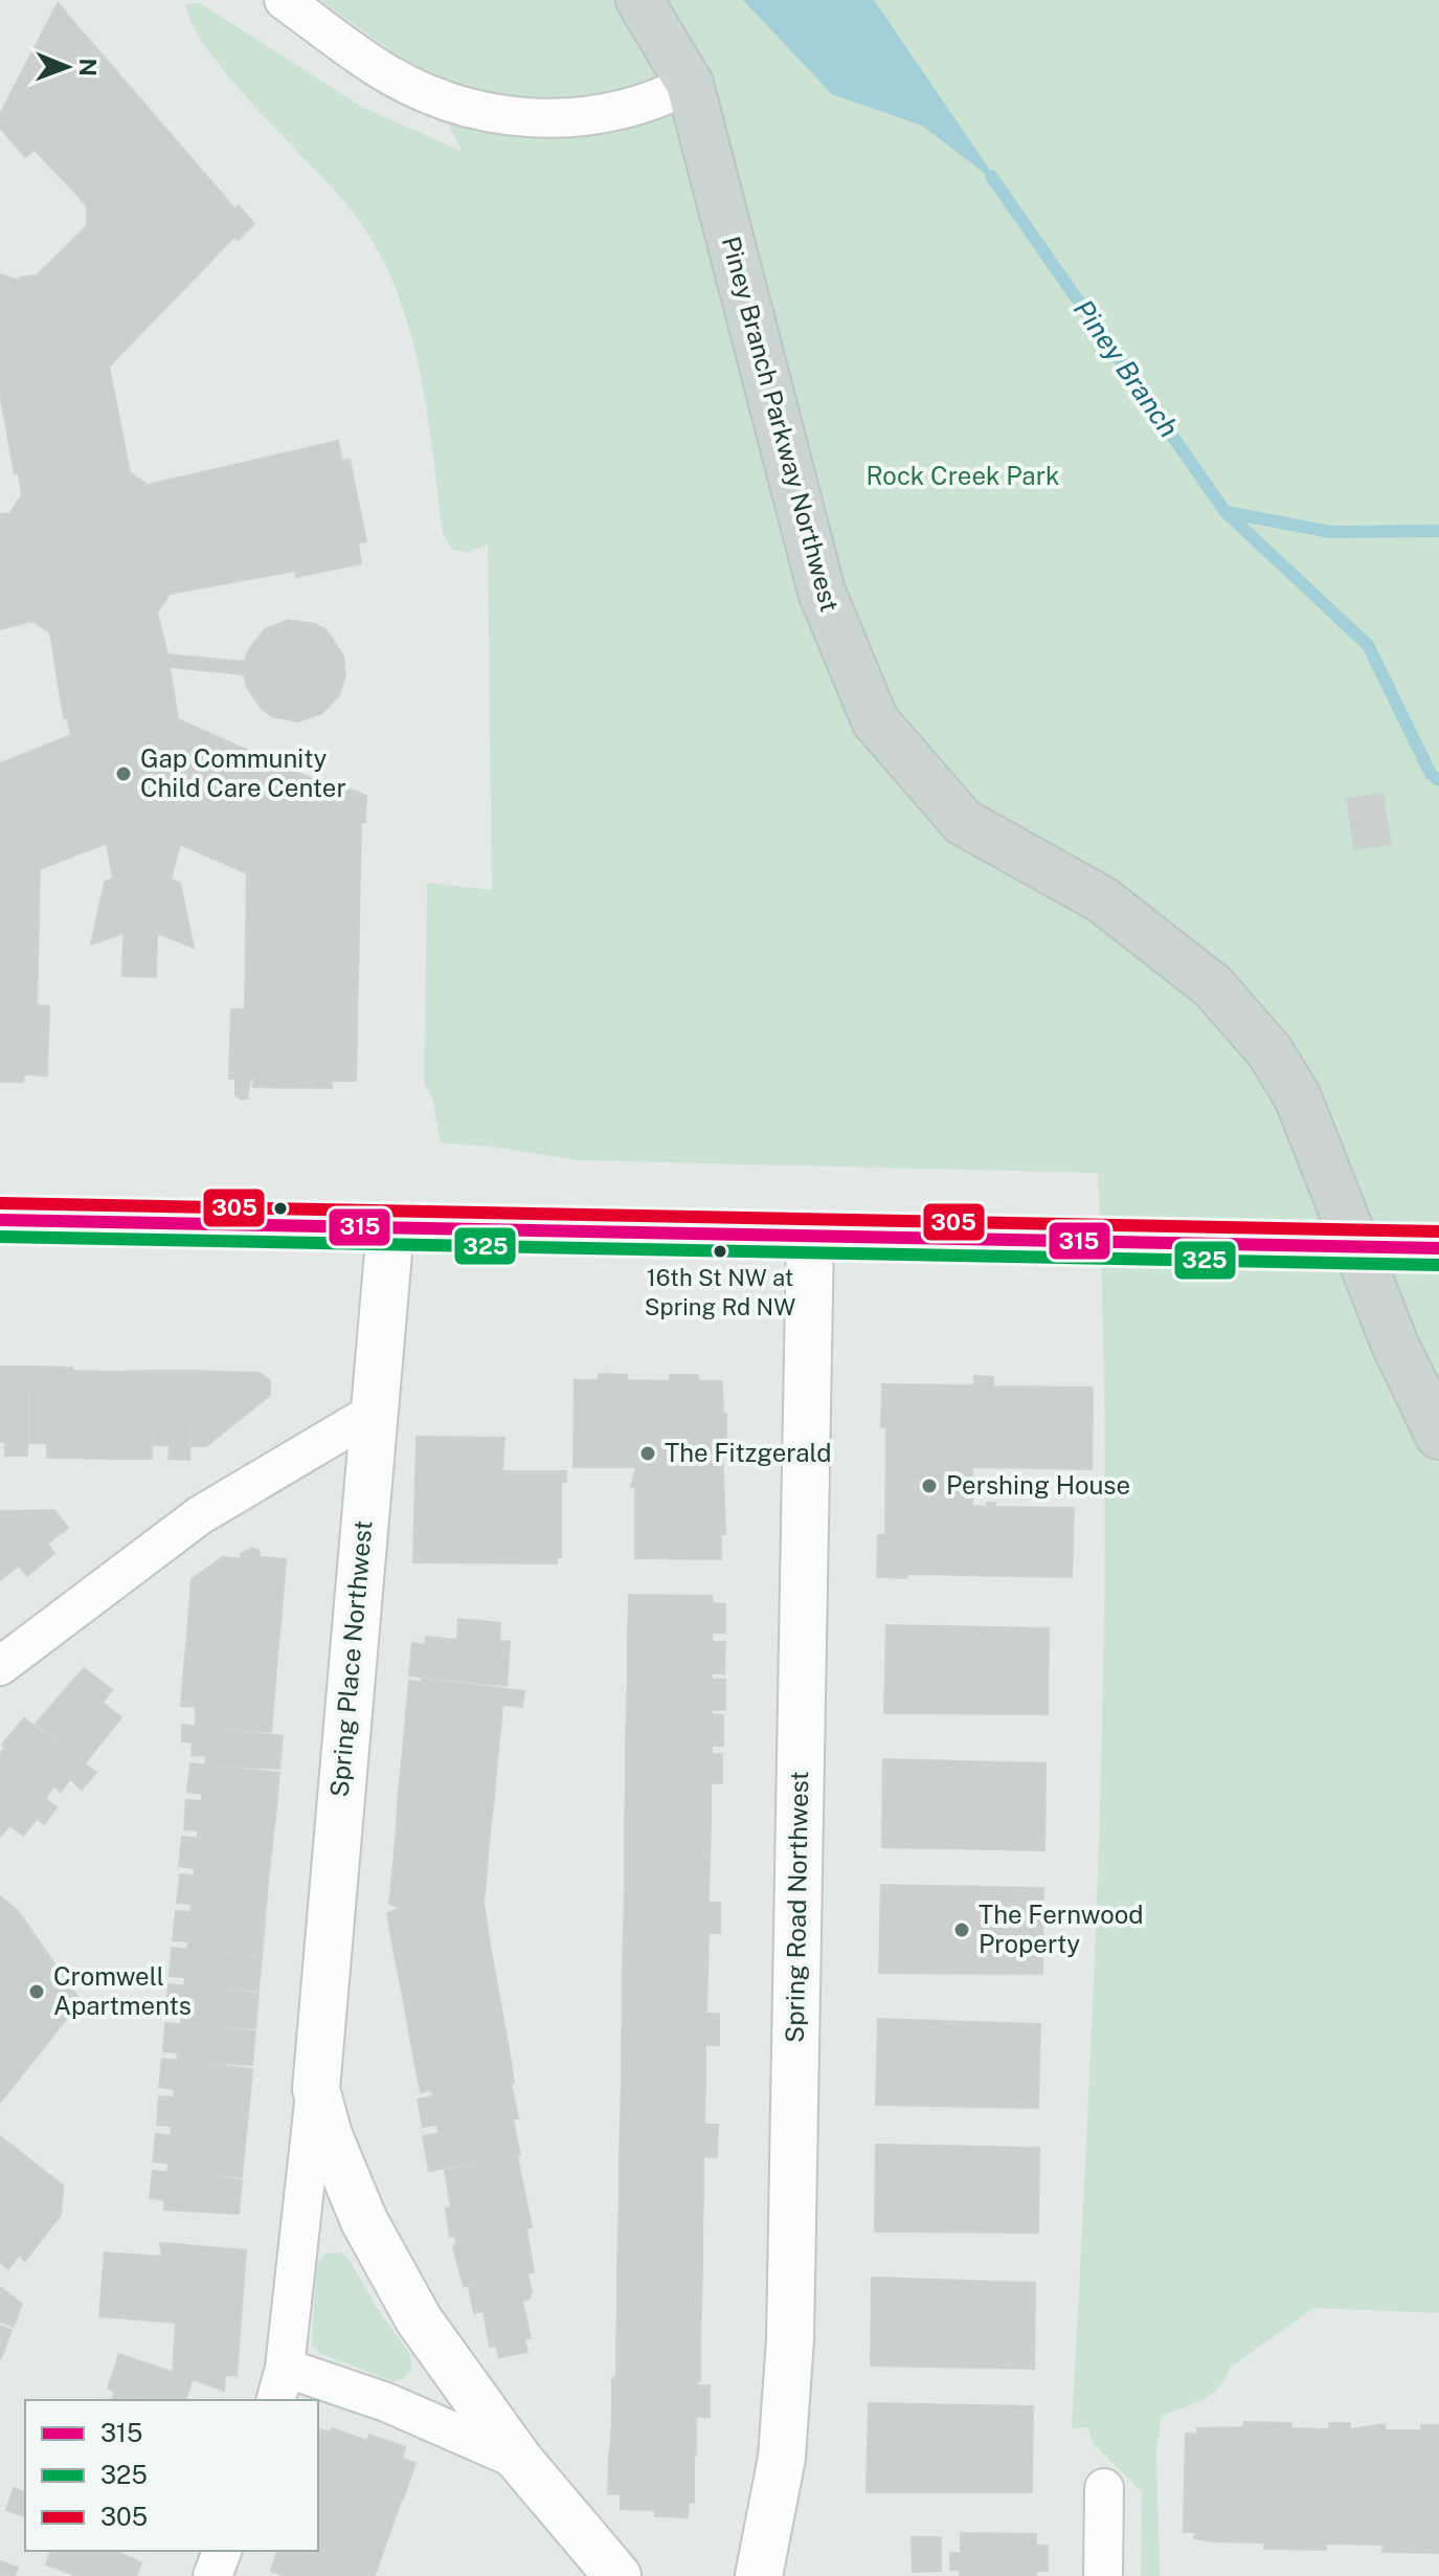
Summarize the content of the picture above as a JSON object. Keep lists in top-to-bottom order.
{
  "streets": {
    "main road": ["Piney Branch Parkway Northwest"],
    "street": ["Spring Place Northwest", "Spring Road Northwest"]
  },
  "water": ["Piney Branch"],
  "parks": ["Rock Creek Park"],
  "places": [
    "Gap Community Child Care Center",
    "16th St NW at Spring Rd NW",
    "The Fitzgerald",
    "Pershing House",
    "The Fernwood Property",
    "Cromwell Apartments"
  ],
  "lines": ["transit line 305", "transit line 315", "transit line 325"],
  "legend": ["315", "325", "305"],
  "north": "right"
}
